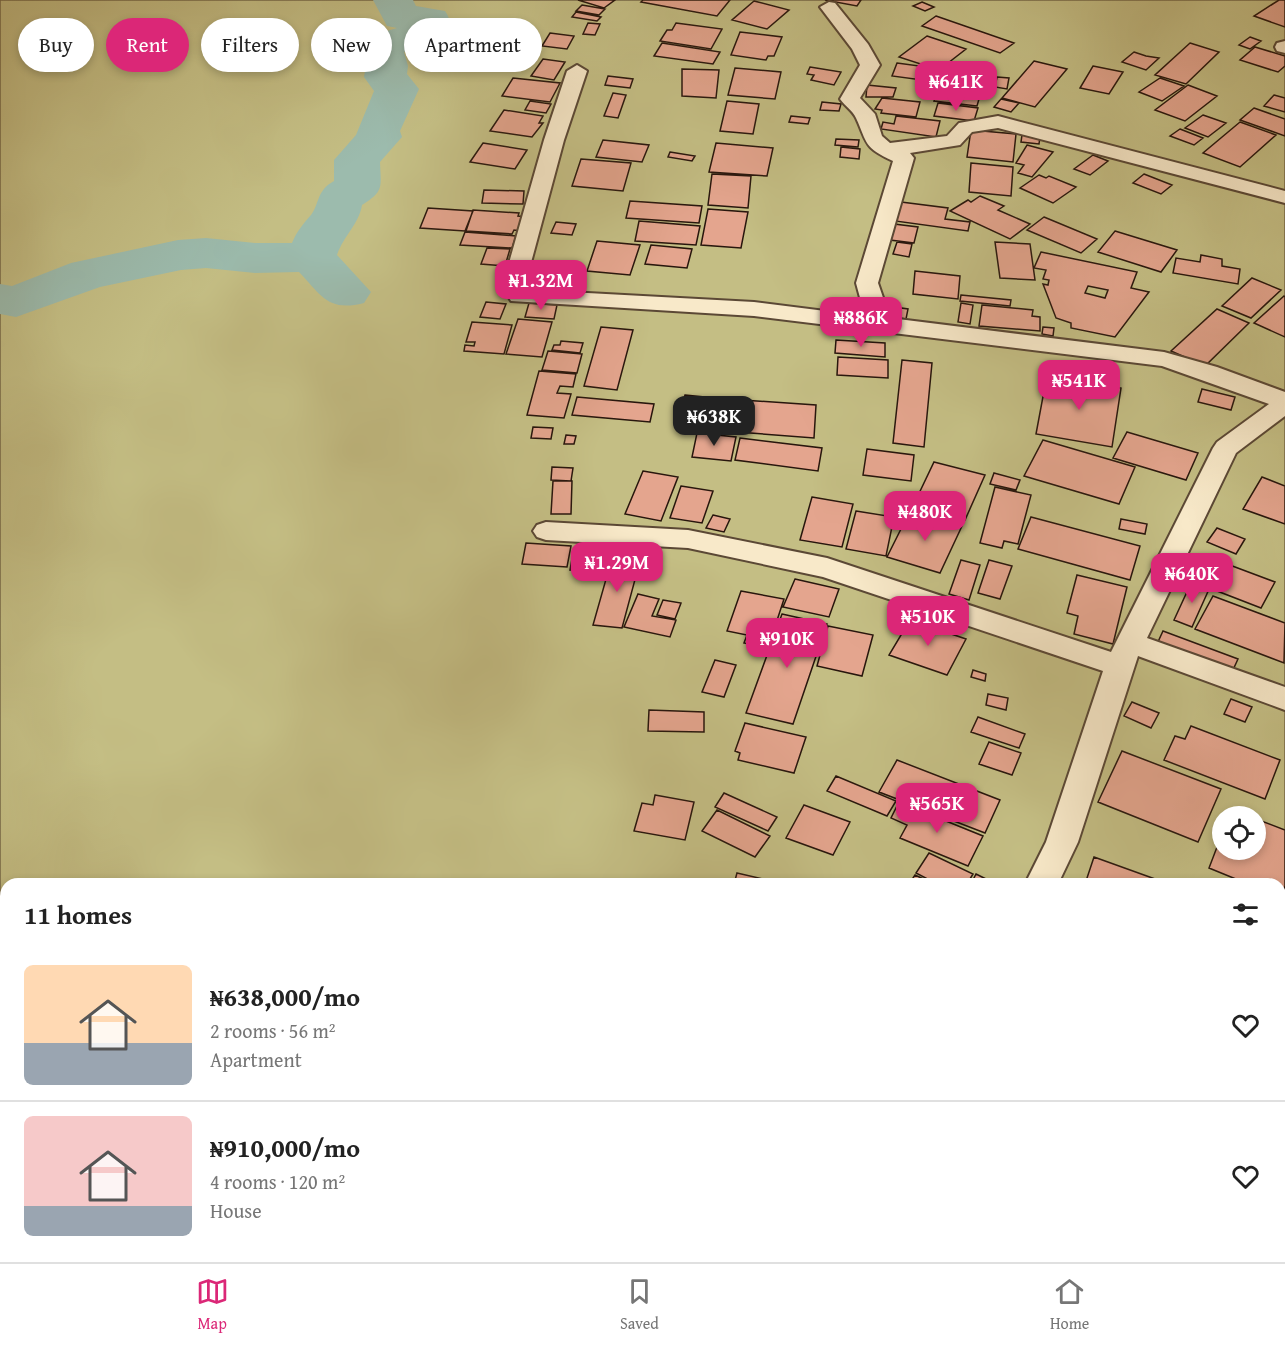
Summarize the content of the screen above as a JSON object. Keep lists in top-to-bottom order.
{
  "page": {
    "chip": [
      "Buy",
      "Rent",
      "Filters",
      "New",
      "Apartment"
    ],
    "price": [
      "₦641K",
      "₦1.32M",
      "₦886K",
      "₦541K",
      "₦638K",
      "₦480K",
      "₦1.29M",
      "₦640K",
      "₦510K",
      "₦910K",
      "₦565K"
    ],
    "heading": "11 homes",
    "list": [
      {
        "name": "₦638,000/mo",
        "note": "2 rooms · 56 m² · Apartment"
      },
      {
        "name": "₦910,000/mo",
        "note": "4 rooms · 120 m² · House"
      }
    ],
    "tabs": ["Map", "Saved", "Home"]
  }
}
